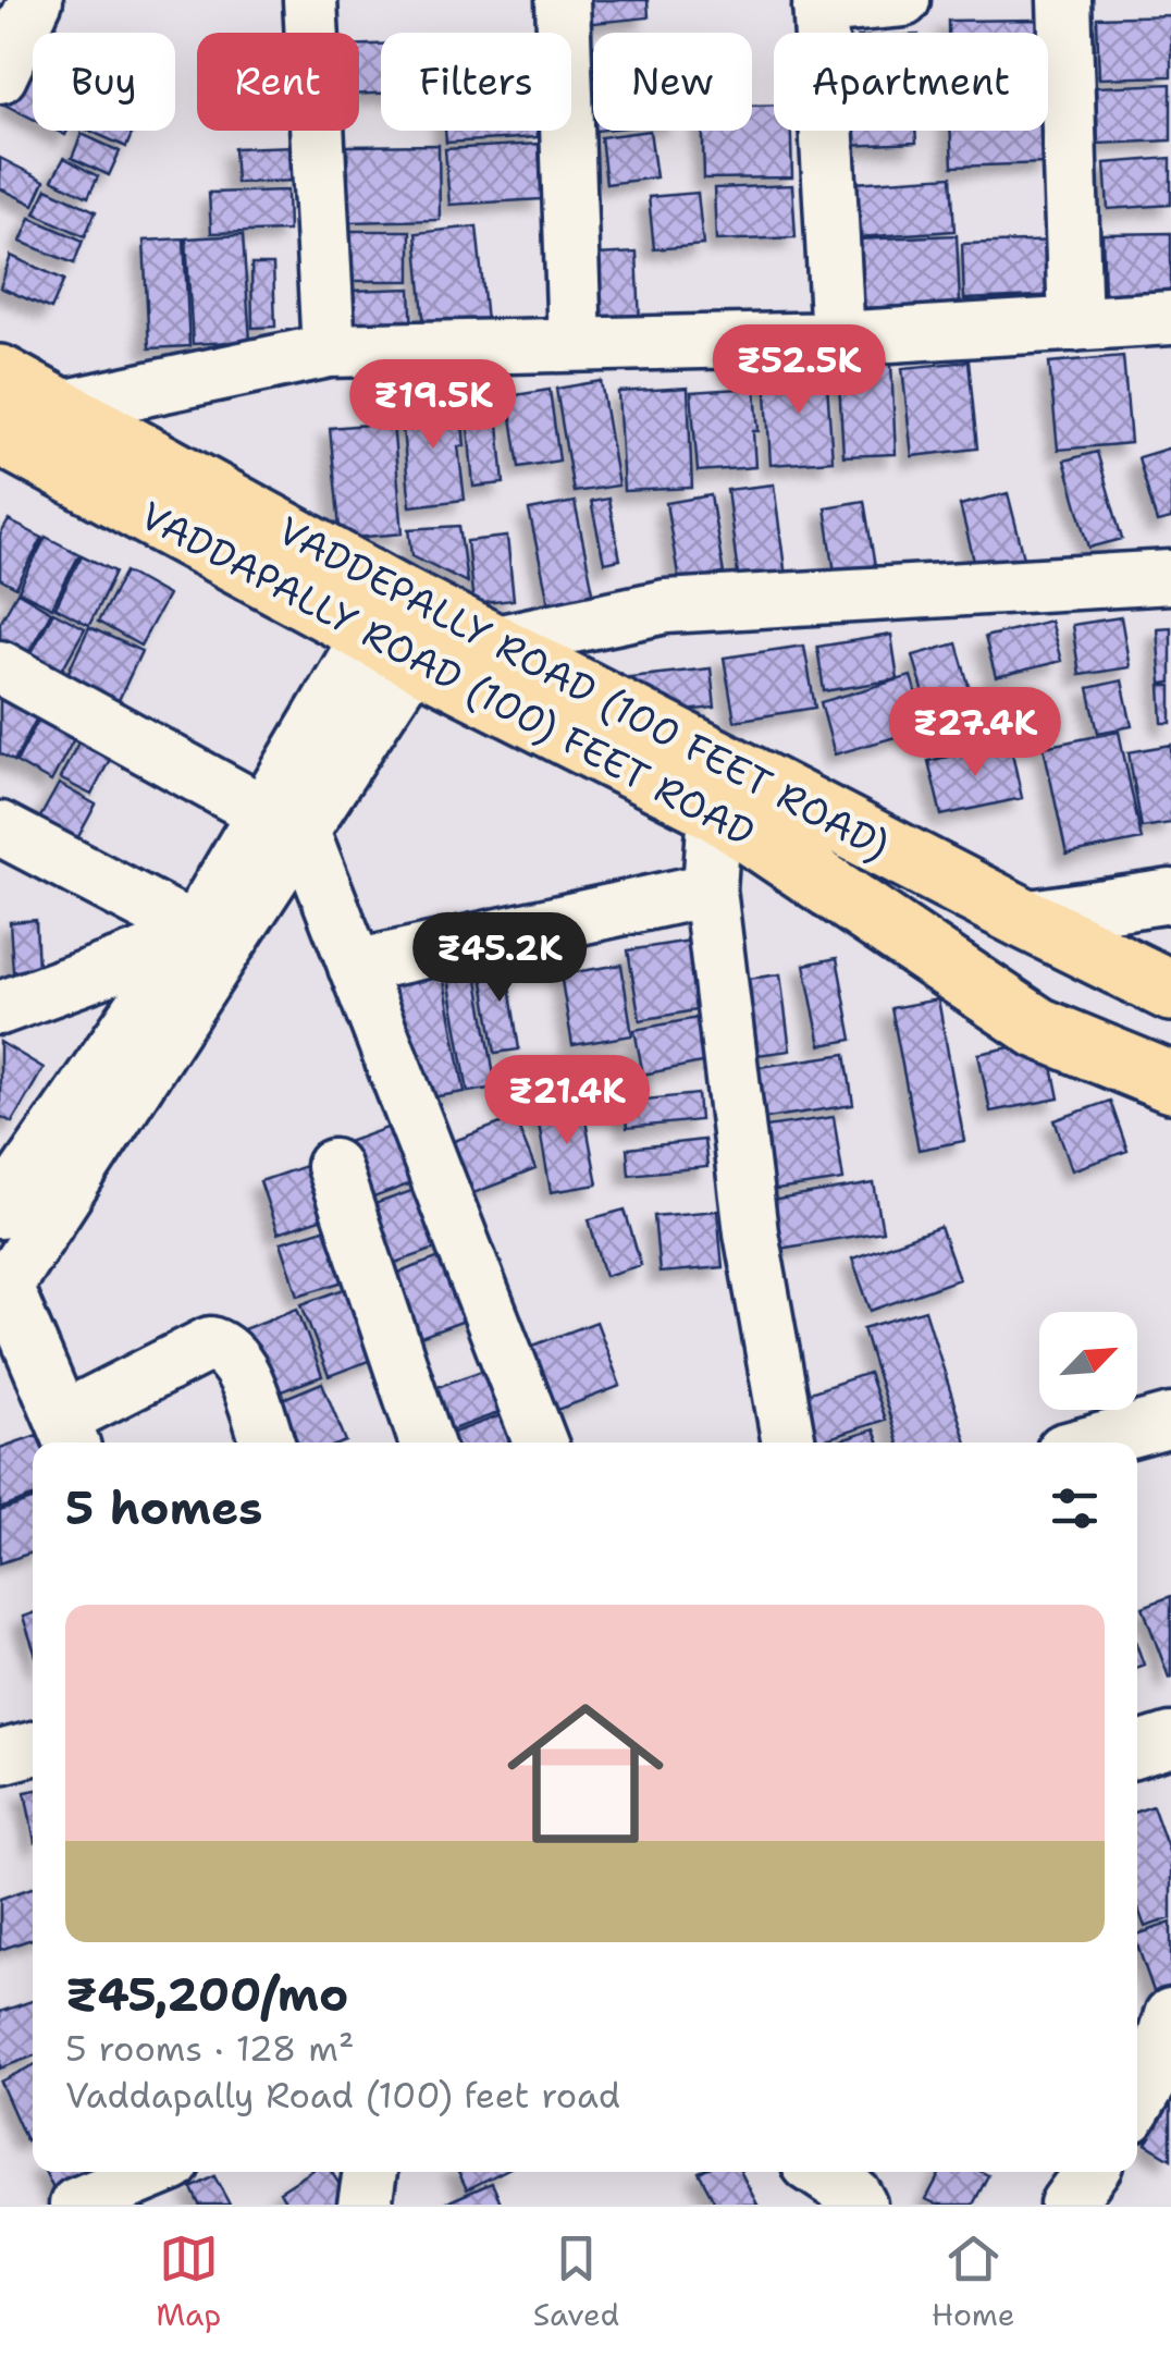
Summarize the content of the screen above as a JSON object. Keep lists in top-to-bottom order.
{
  "streets": {
    "main road": ["VADDAPALLY ROAD (100) FEET ROAD", "VADDEPALLY ROAD (100 FEET ROAD)"]
  },
  "crossings": [
    ["VADDAPALLY ROAD (100) FEET ROAD", "VADDEPALLY ROAD (100 FEET ROAD)"]
  ],
  "north": "top right",
  "page": {
    "chip": [
      "Buy",
      "Rent",
      "Filters",
      "New",
      "Apartment"
    ],
    "price": [
      "₹52.5K",
      "₹19.5K",
      "₹27.4K",
      "₹45.2K",
      "₹21.4K"
    ],
    "heading": "5 homes",
    "list": [
      {
        "name": "₹45,200/mo",
        "note": "5 rooms · 128 m² · Vaddapally Road (100) feet road"
      }
    ],
    "tabs": ["Map", "Saved", "Home"]
  }
}
